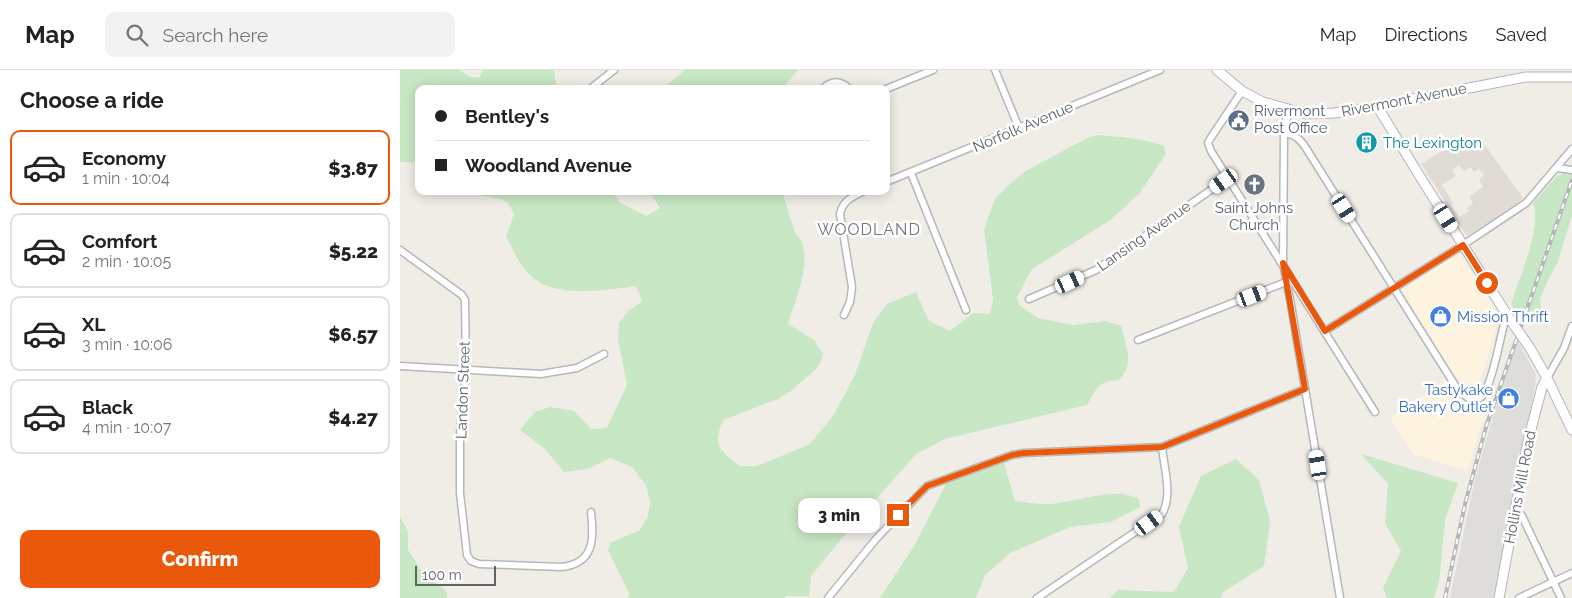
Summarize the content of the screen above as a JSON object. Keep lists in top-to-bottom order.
{
  "streets": {
    "street": [
      "Rivermont Avenue",
      "Norfolk Avenue",
      "Lansing Avenue",
      "Landon Street",
      "Hollins Mill Road"
    ]
  },
  "districts": ["WOODLAND"],
  "places": {
    "public building": ["Rivermont Post Office"],
    "building": ["The Lexington"],
    "church": ["Saint Johns Church"],
    "shop": ["Mission Thrift", "Tastykake Bakery Outlet"]
  },
  "scale_bar": "100 m",
  "page": {
    "header": "Map",
    "search": "Search here",
    "nav": ["Map", "Directions", "Saved"],
    "heading": "Choose a ride",
    "banner": ["Bentley's", "Woodland Avenue"],
    "list": [
      {
        "name": "Economy",
        "note": "1 min · 10:04",
        "value": "$3.87"
      },
      {
        "name": "Comfort",
        "note": "2 min · 10:05",
        "value": "$5.22"
      },
      {
        "name": "XL",
        "note": "3 min · 10:06",
        "value": "$6.57"
      },
      {
        "name": "Black",
        "note": "4 min · 10:07",
        "value": "$4.27"
      }
    ],
    "bubble": "3 min",
    "buttons": "Confirm",
    "scale": "100 m"
  }
}
